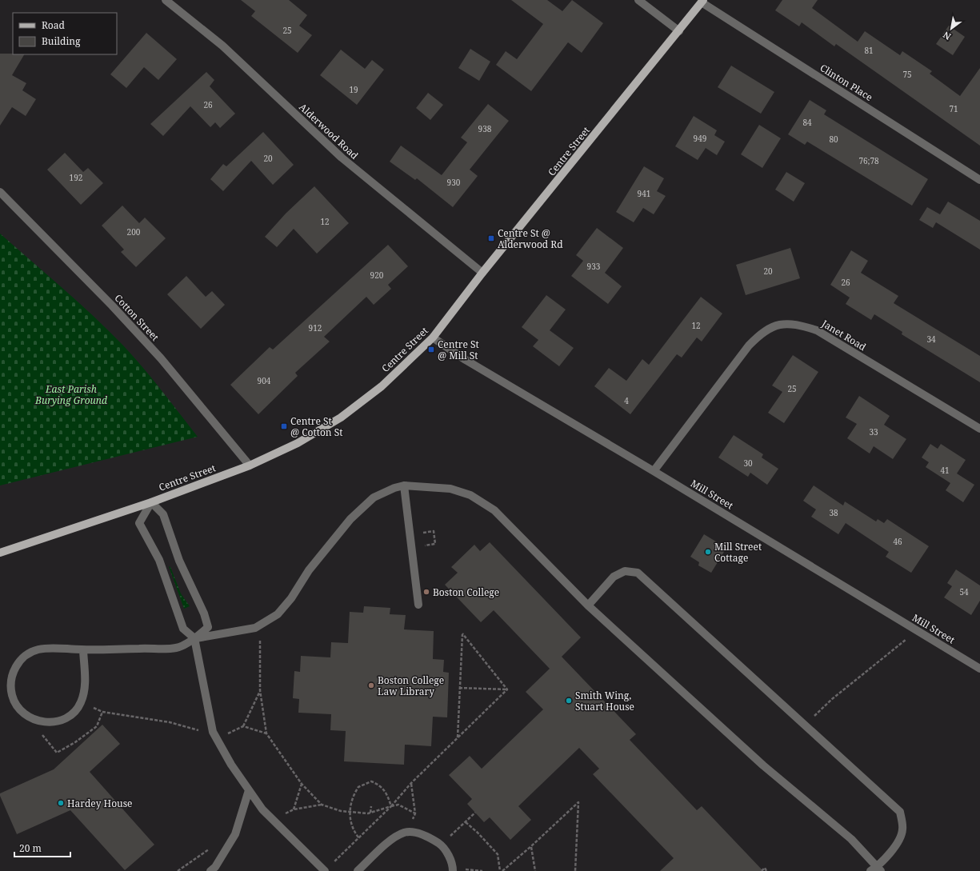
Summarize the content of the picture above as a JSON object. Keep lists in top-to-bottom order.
{
  "streets": {
    "main road": ["Centre Street"],
    "street": [
      "Clinton Place",
      "Alderwood Road",
      "Cotton Street",
      "Janet Road",
      "Mill Street"
    ]
  },
  "crossings": [
    ["Clinton Place", "Centre Street"],
    ["Alderwood Road", "Centre Street"],
    ["Centre Street", "Cotton Street"],
    ["Centre Street", "Mill Street"],
    ["Janet Road", "Mill Street"]
  ],
  "parks": ["East Parish Burying Ground"],
  "places": {
    "transit": ["Centre St @ Alderwood Rd", "Centre St @ Mill St", "Centre St @ Cotton St"],
    "other": [
      "Mill Street Cottage",
      "Boston College",
      "Boston College Law Library",
      "Smith Wing, Stuart House",
      "Hardey House"
    ]
  },
  "house_numbers": [
    "25",
    "81",
    "75",
    "19",
    "26",
    "71",
    "84",
    "938",
    "949",
    "80",
    "20",
    "76;78",
    "192",
    "930",
    "941",
    "12",
    "200",
    "933",
    "20",
    "920",
    "26",
    "12",
    "912",
    "34",
    "904",
    "25",
    "4",
    "33",
    "30",
    "41",
    "38",
    "46",
    "54"
  ],
  "legend": ["Road", "Building"],
  "scale_bar": "20 m",
  "north": "bottom left"
}
